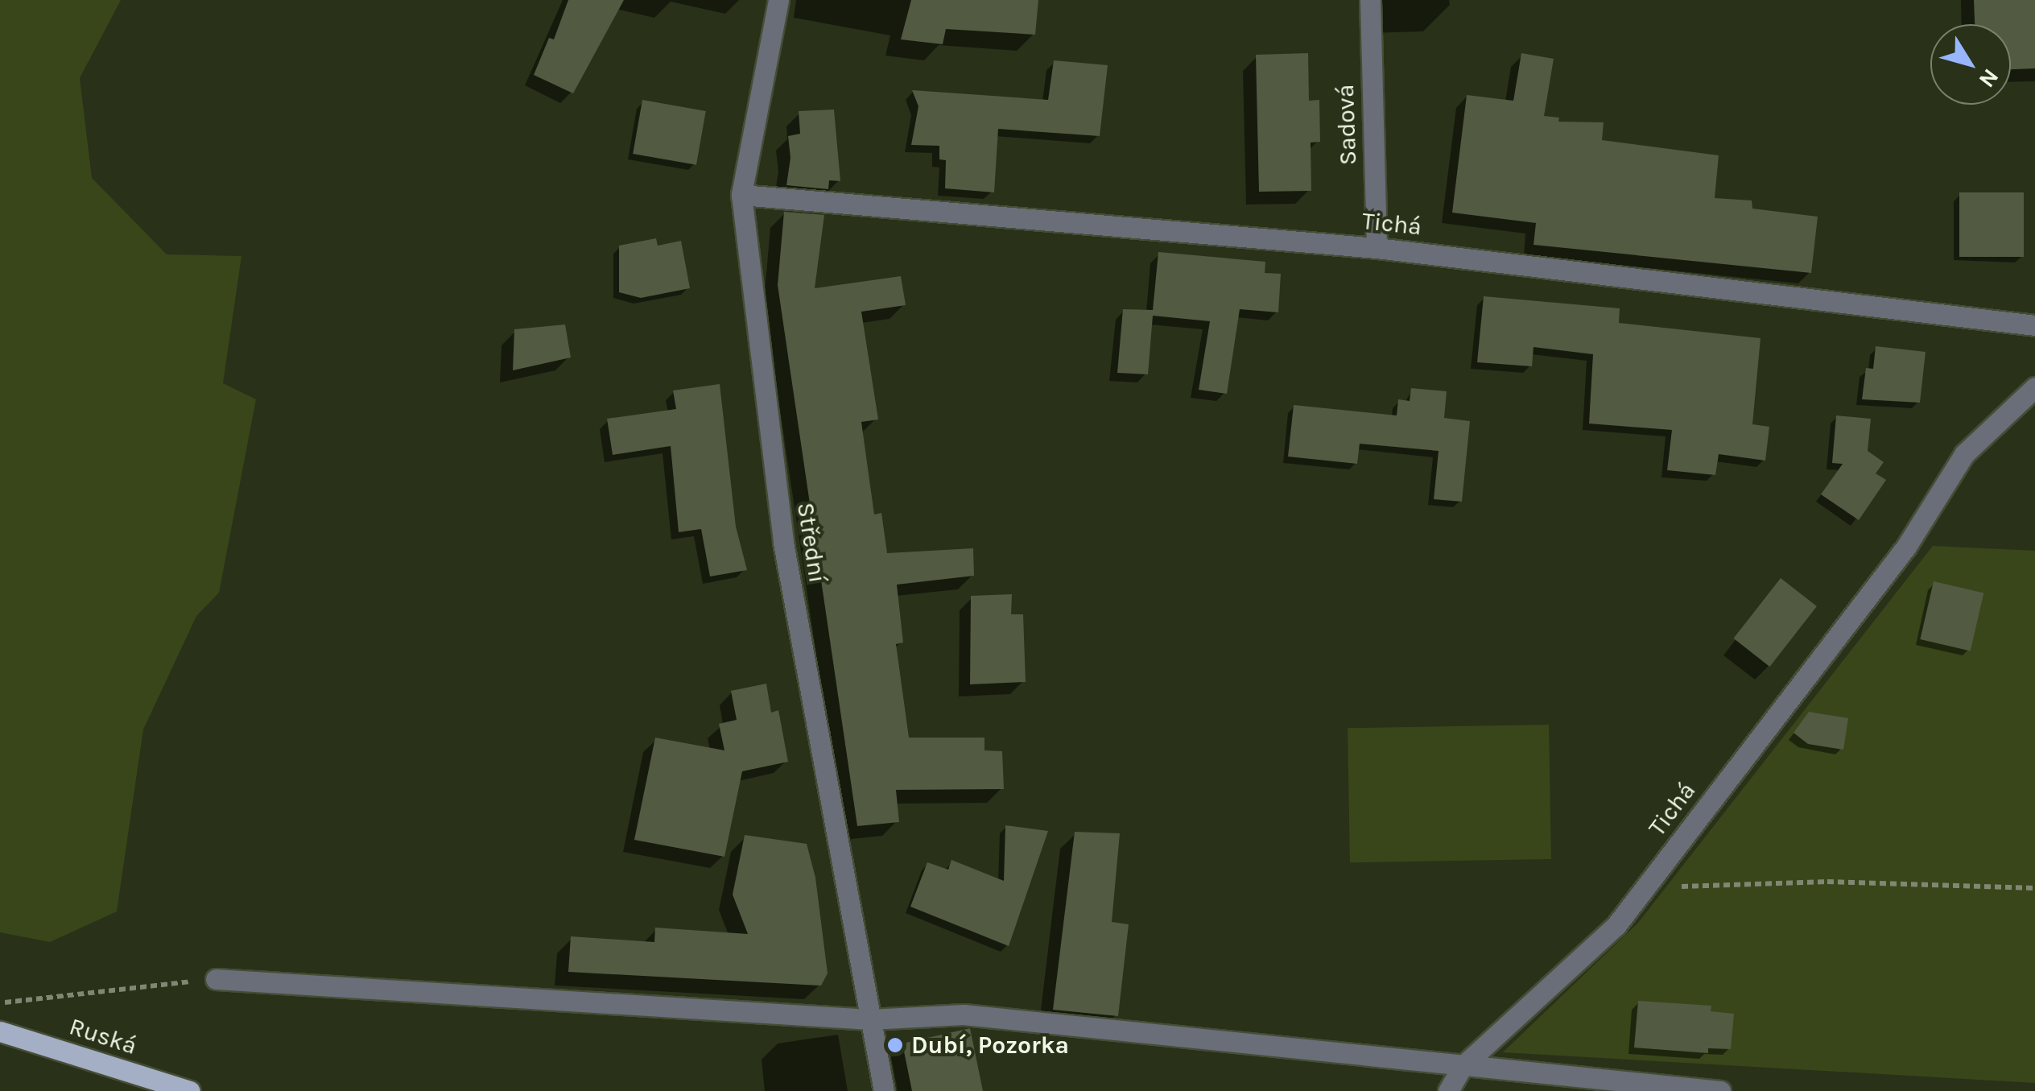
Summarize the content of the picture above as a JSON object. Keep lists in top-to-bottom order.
{
  "streets": {
    "main road": ["Ruská"],
    "street": ["Sadová", "Tichá", "Střední"]
  },
  "crossings": [
    ["Sadová", "Tichá"],
    ["Tichá", "Střední"]
  ],
  "places": ["Dubí, Pozorka"],
  "north": "bottom right"
}
